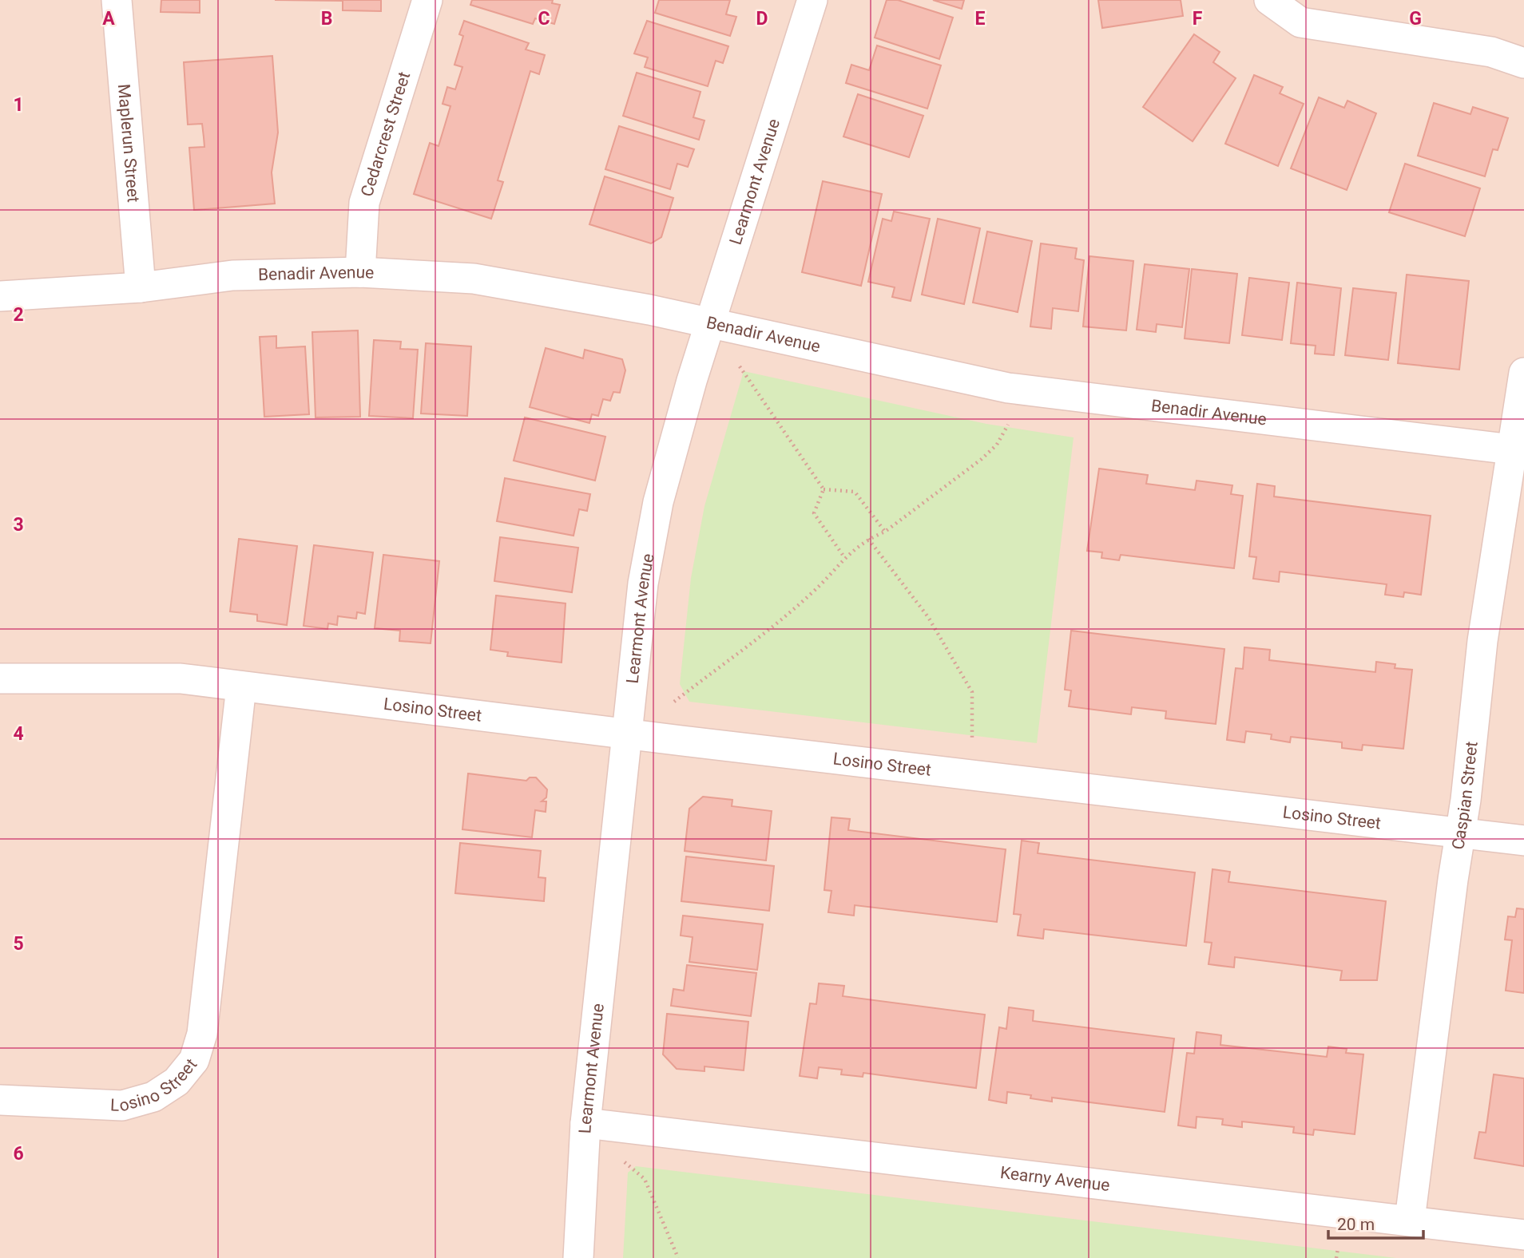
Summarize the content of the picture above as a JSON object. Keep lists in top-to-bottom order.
{
  "streets": {
    "street": [
      "Cedarcrest Street",
      "Maplerun Street",
      "Learmont Avenue",
      "Benadir Avenue",
      "Losino Street",
      "Caspian Street",
      "Kearny Avenue"
    ]
  },
  "crossings": [
    ["Cedarcrest Street", "Benadir Avenue"],
    ["Maplerun Street", "Benadir Avenue"],
    ["Learmont Avenue", "Benadir Avenue"],
    ["Learmont Avenue", "Losino Street"],
    ["Learmont Avenue", "Kearny Avenue"],
    ["Benadir Avenue", "Caspian Street"],
    ["Losino Street", "Caspian Street"],
    ["Caspian Street", "Kearny Avenue"]
  ],
  "scale_bar": "20 m",
  "grid": {
    "columns": [
      "A",
      "B",
      "C",
      "D",
      "E",
      "F",
      "G"
    ],
    "rows": [
      "1",
      "2",
      "3",
      "4",
      "5",
      "6"
    ]
  }
}
